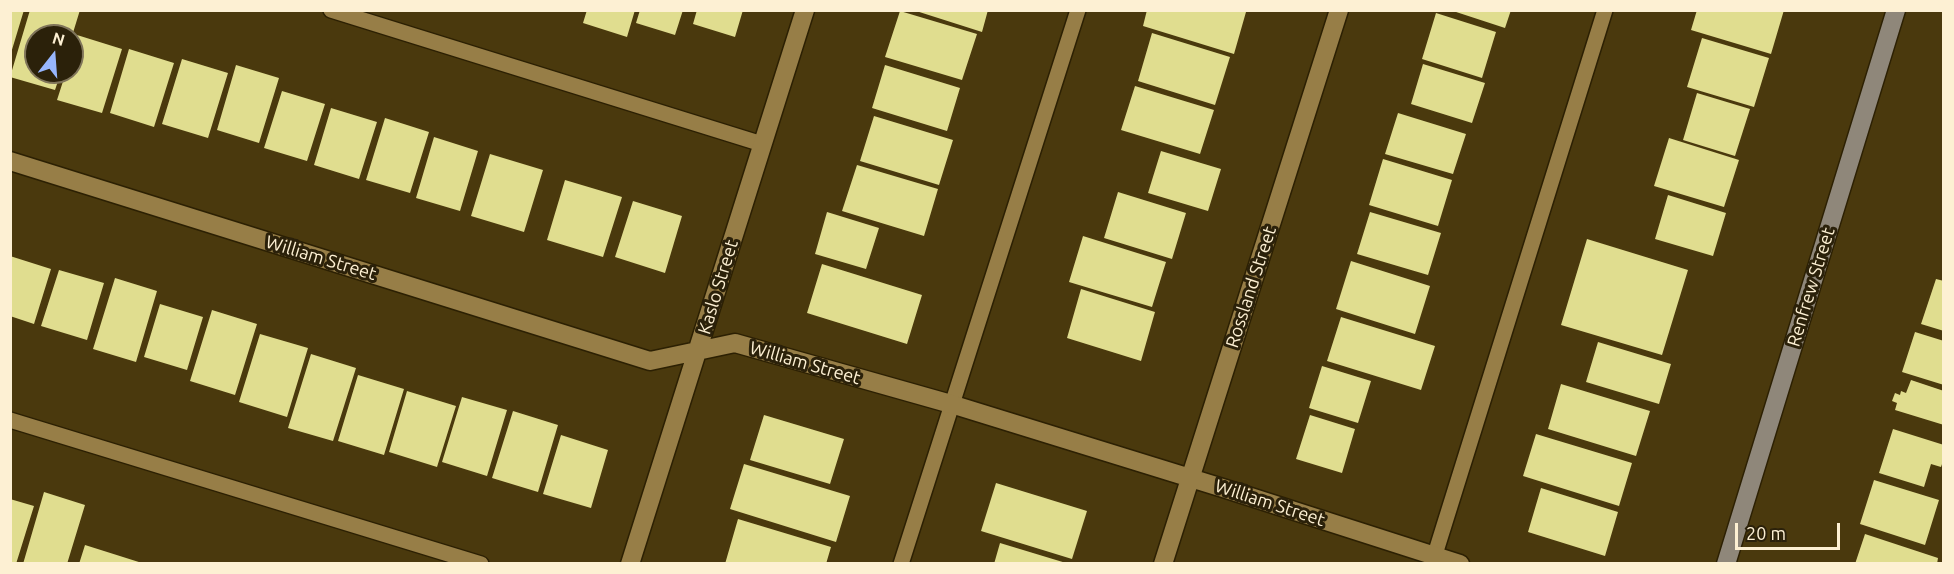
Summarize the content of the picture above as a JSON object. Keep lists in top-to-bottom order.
{
  "streets": {
    "street": [
      "William Street",
      "Kaslo Street",
      "Rossland Street",
      "Renfrew Street"
    ]
  },
  "crossings": [
    ["William Street", "Kaslo Street"],
    ["William Street", "Rossland Street"]
  ],
  "scale_bar": "20 m",
  "north": "top"
}
